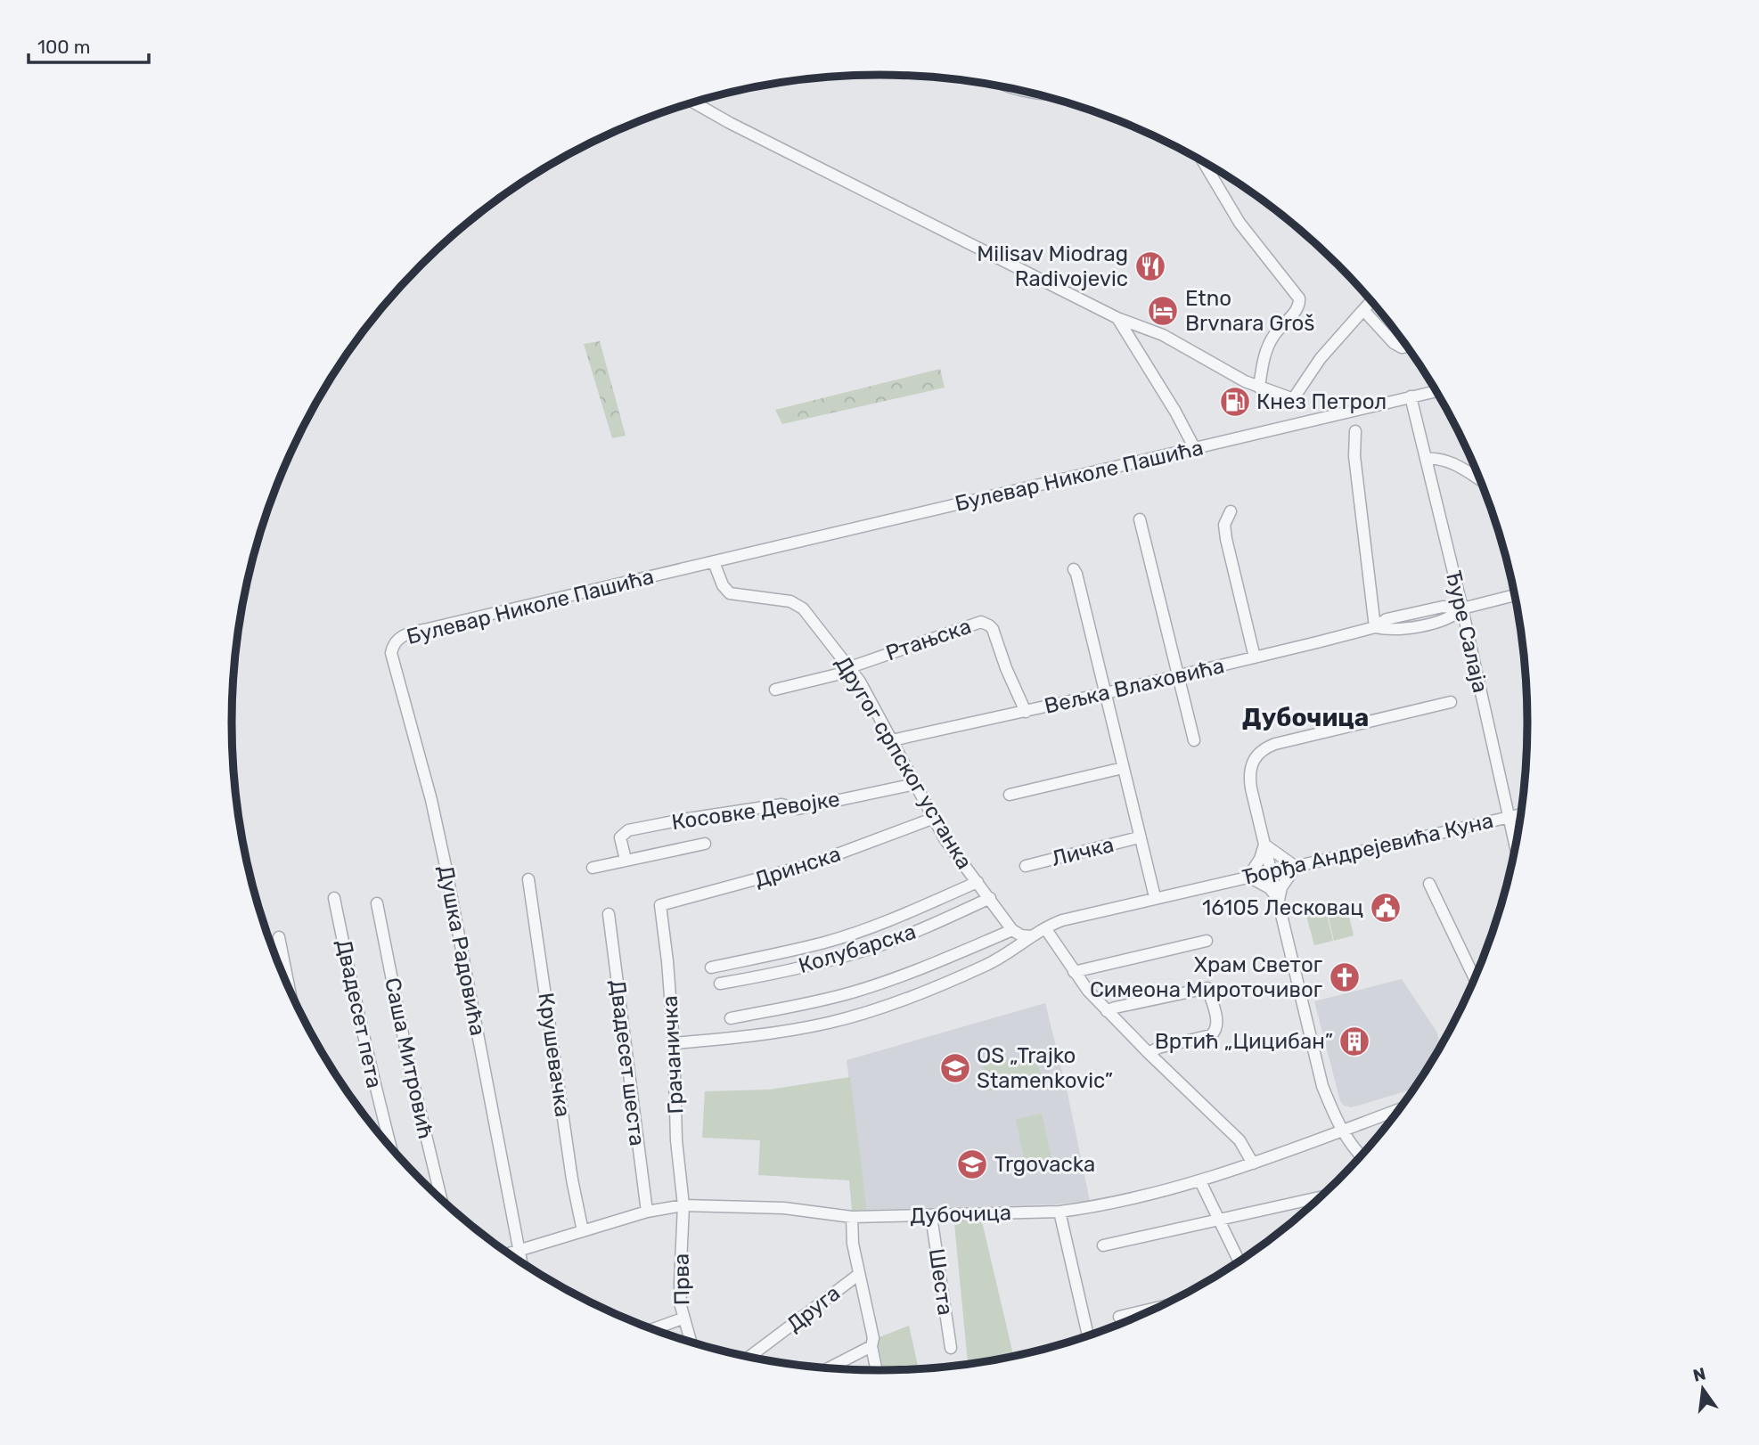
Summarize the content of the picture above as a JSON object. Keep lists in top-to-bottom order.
{
  "streets": {
    "street": [
      "Булевар Николе Пашића",
      "Ђуре Салаја",
      "Ртањска",
      "Вељка Влаховића",
      "Другог српског устанка",
      "Косовке Девојке",
      "Ђорђа Андрејевића Куна",
      "Личка",
      "Дринска",
      "Колубарска",
      "Душка Радовића",
      "Двадесет пета",
      "Крушевачка",
      "Грачаничка",
      "Саша Митровић",
      "Двадесет шеста",
      "Дубочица",
      "Прва",
      "Шеста",
      "Друга"
    ]
  },
  "crossings": [
    ["Булевар Николе Пашића", "Ђуре Салаја"],
    ["Булевар Николе Пашића", "Другог српског устанка"],
    ["Булевар Николе Пашића", "Душка Радовића"],
    ["Ђуре Салаја", "Вељка Влаховића"],
    ["Ђуре Салаја", "Ђорђа Андрејевића Куна"],
    ["Ртањска", "Вељка Влаховића"],
    ["Ртањска", "Другог српског устанка"],
    ["Вељка Влаховића", "Другог српског устанка"],
    ["Другог српског устанка", "Косовке Девојке"],
    ["Другог српског устанка", "Дринска"],
    ["Другог српског устанка", "Колубарска"],
    ["Ђорђа Андрејевића Куна", "Грачаничка"],
    ["Дринска", "Грачаничка"],
    ["Душка Радовића", "Дубочица"],
    ["Крушевачка", "Дубочица"],
    ["Грачаничка", "Дубочица"],
    ["Грачаничка", "Прва"],
    ["Двадесет шеста", "Дубочица"],
    ["Дубочица", "Прва"],
    ["Дубочица", "Шеста"]
  ],
  "districts": ["Дубочица"],
  "places": {
    "restaurant": ["Milisav Miodrag Radivojevic"],
    "hotel": ["Etno Brvnara Groš"],
    "fuel station": ["Кнез Петрол"],
    "public building": ["16105 Лесковац"],
    "church": ["Храм Светог Симеона Мироточивог"],
    "building": ["Вртић „Цицибан”"],
    "school or university": ["OS „Trajko Stamenkovic”", "Trgovacka"]
  },
  "scale_bar": "100 m",
  "north": "top"
}
